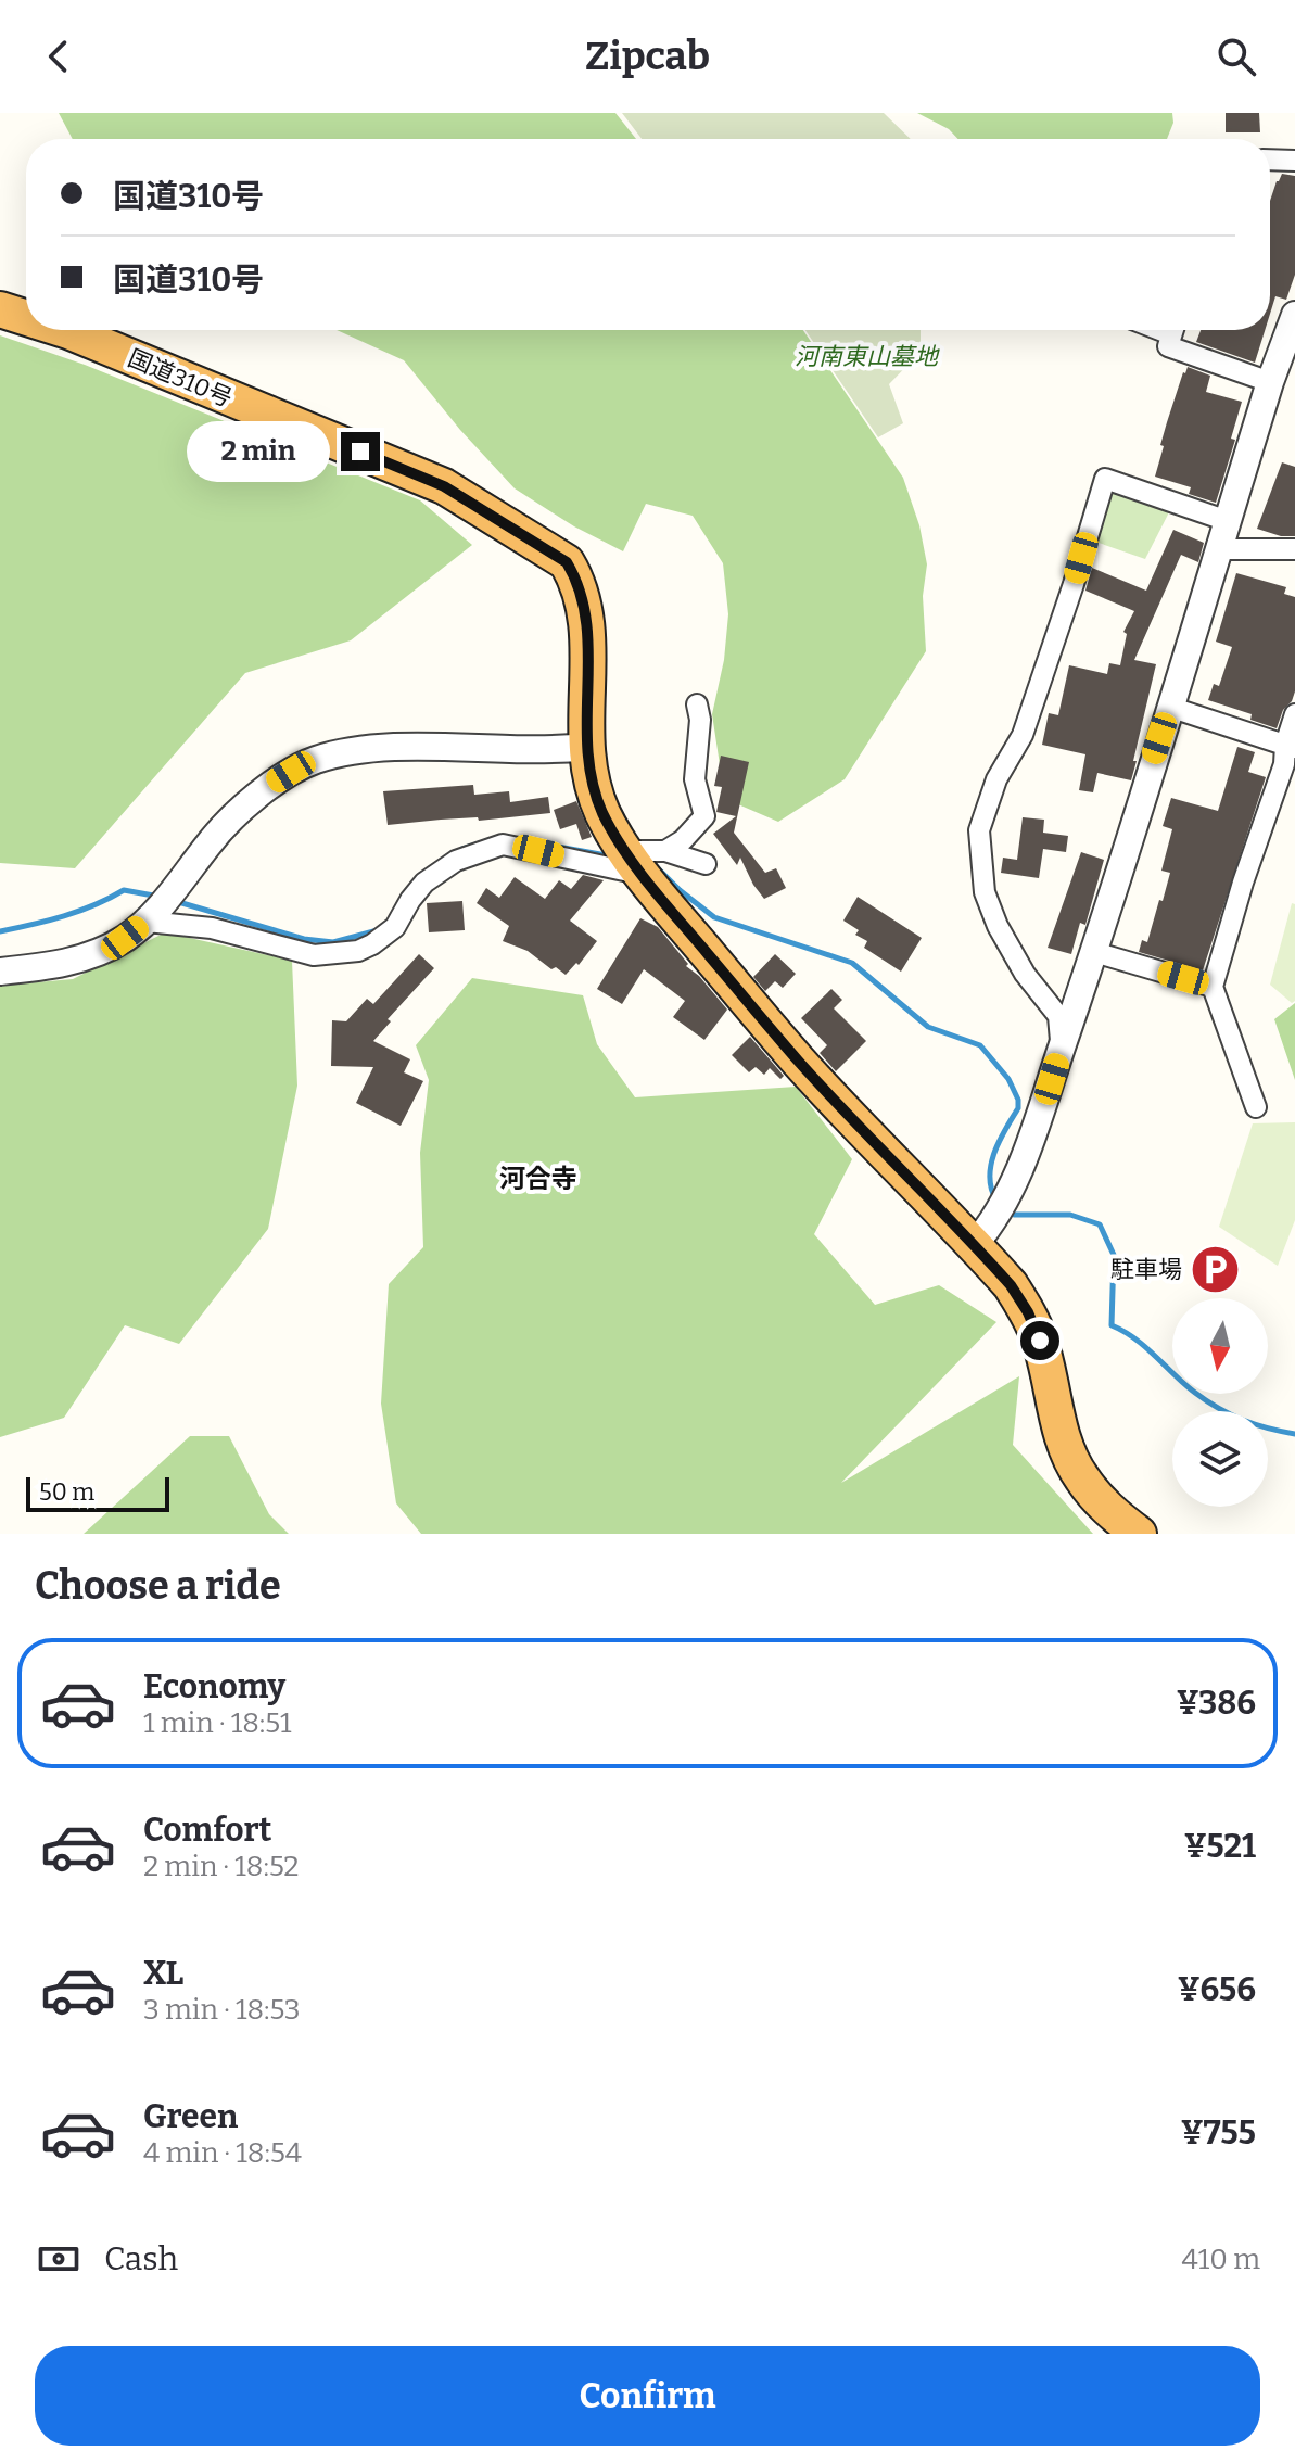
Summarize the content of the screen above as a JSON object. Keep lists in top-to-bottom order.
{
  "streets": {
    "highway": ["国道310号"]
  },
  "districts": ["河合寺"],
  "parks": ["河南東山墓地"],
  "places": {
    "parking": ["駐車場"]
  },
  "scale_bar": "50 m",
  "north": "bottom",
  "page": {
    "header": "Zipcab",
    "banner": ["国道310号", "国道310号"],
    "bubble": "2 min",
    "scale": "50 m",
    "heading": "Choose a ride",
    "list": [
      {
        "name": "Economy",
        "note": "1 min · 18:51",
        "value": "¥386"
      },
      {
        "name": "Comfort",
        "note": "2 min · 18:52",
        "value": "¥521"
      },
      {
        "name": "XL",
        "note": "3 min · 18:53",
        "value": "¥656"
      },
      {
        "name": "Green",
        "note": "4 min · 18:54",
        "value": "¥755"
      }
    ],
    "pay": ["Cash", "410 m"],
    "buttons": "Confirm"
  }
}
